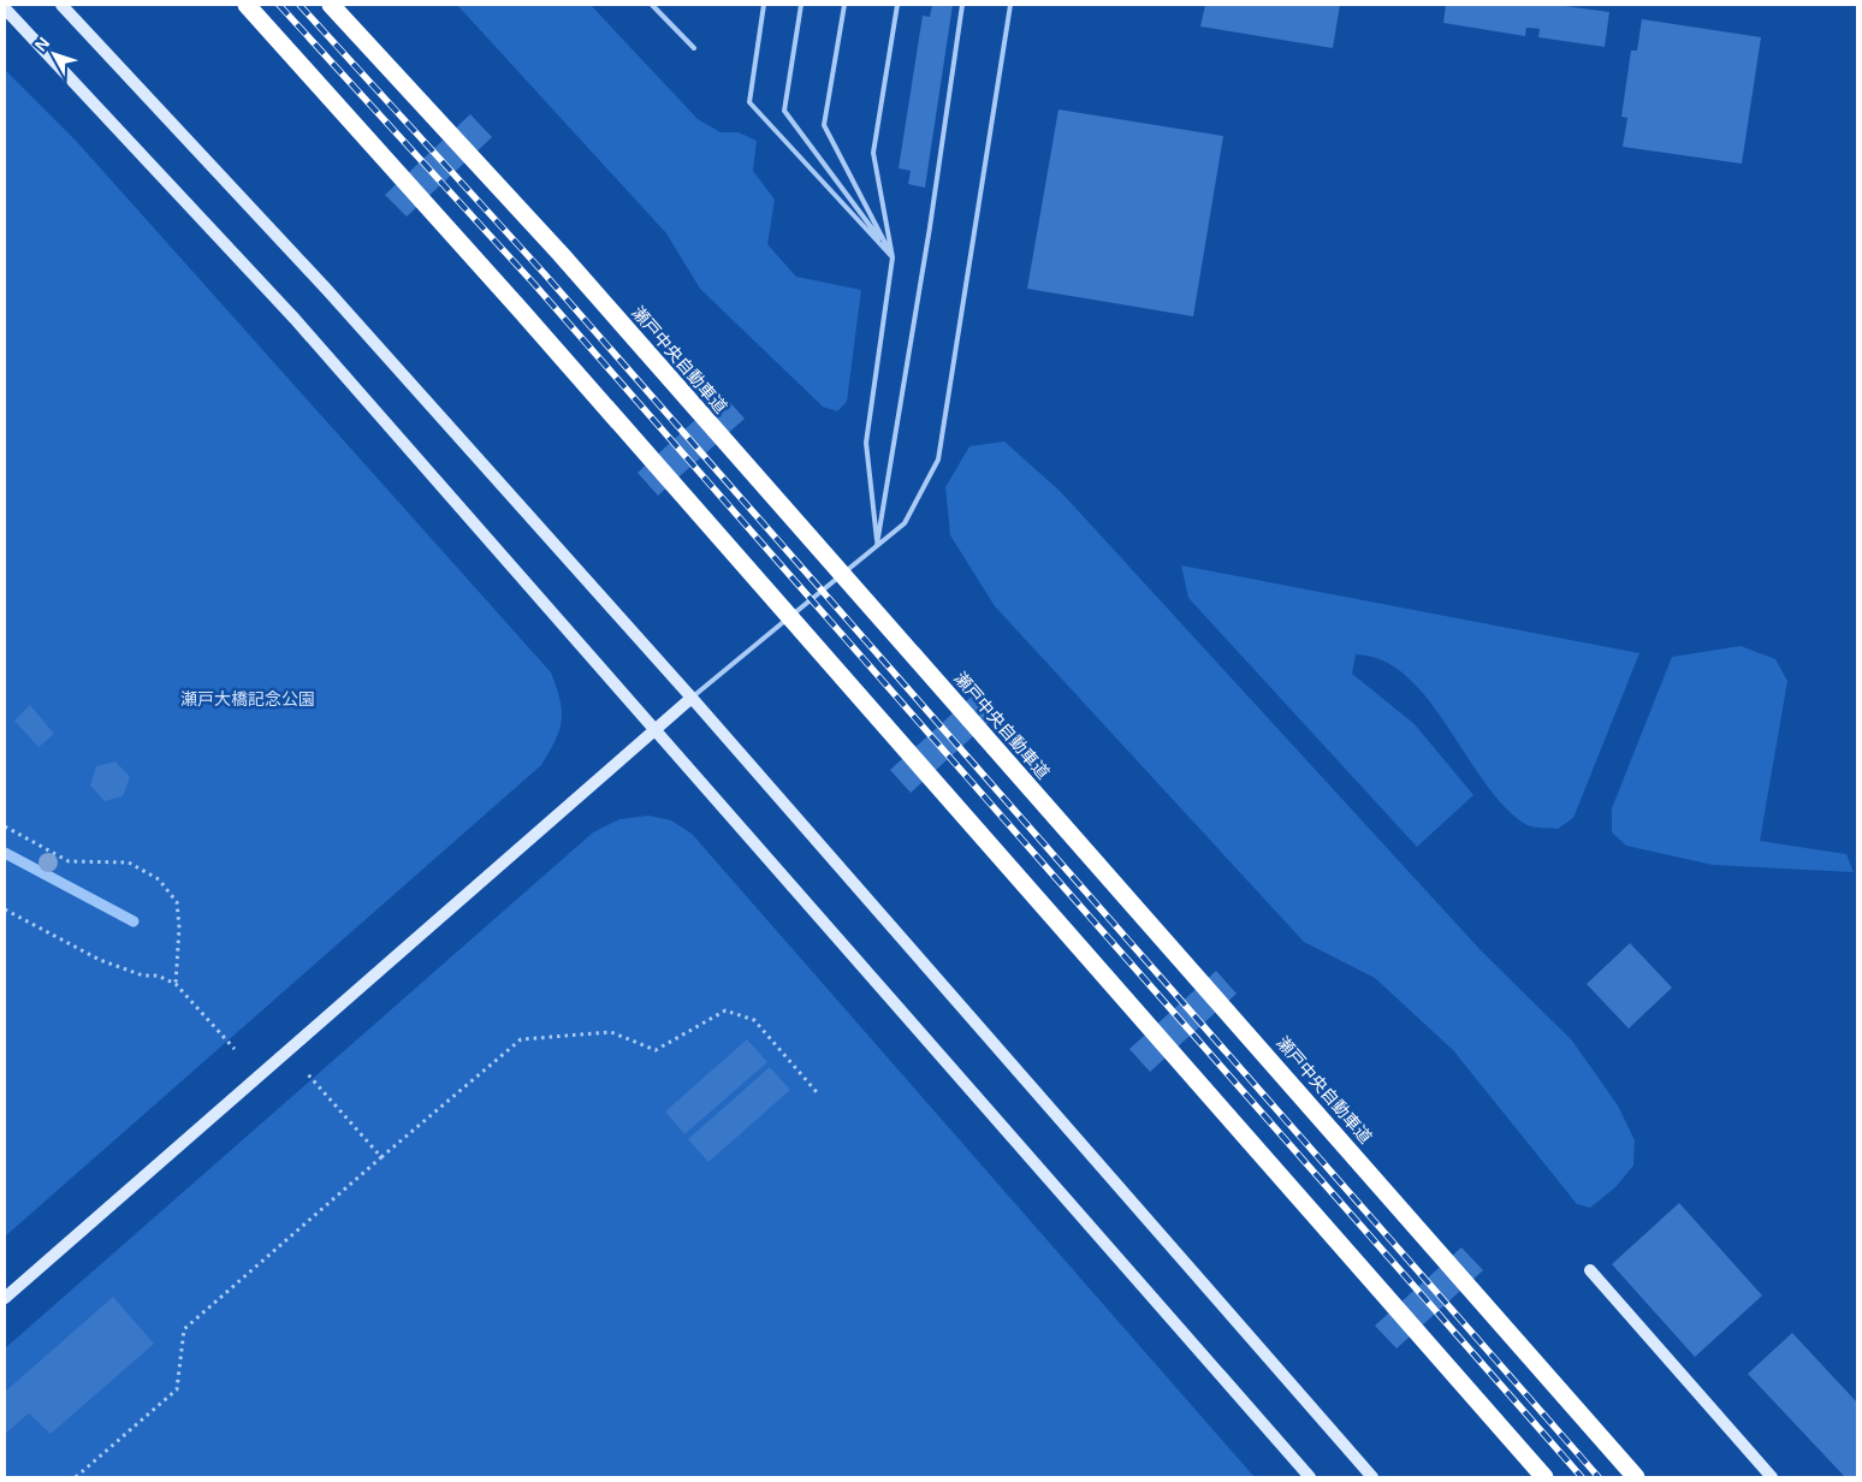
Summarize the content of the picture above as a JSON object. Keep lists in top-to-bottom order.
{
  "streets": {
    "highway": ["瀬戸中央自動車道"]
  },
  "parks": ["瀬戸大橋記念公園"],
  "north": "top left"
}
